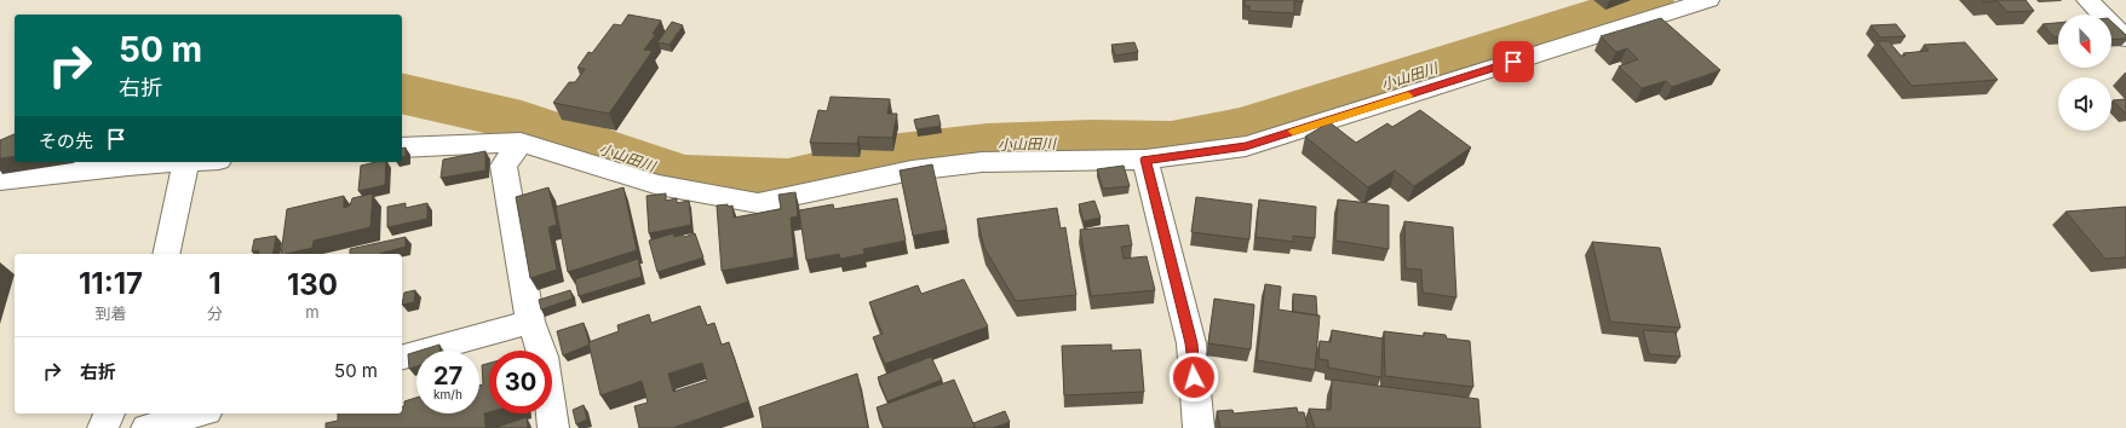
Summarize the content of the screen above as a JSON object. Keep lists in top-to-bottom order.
{
  "water": ["小山田川"],
  "north": "bottom right",
  "page": {
    "turn": ["50 m", "右折"],
    "then": "その先",
    "eta": [
      "11:17",
      "到着",
      "1",
      "分",
      "130",
      "m"
    ],
    "list": [
      {
        "name": "右折",
        "value": "50 m"
      }
    ],
    "speed": "27 km/h",
    "limit": "30"
  }
}
